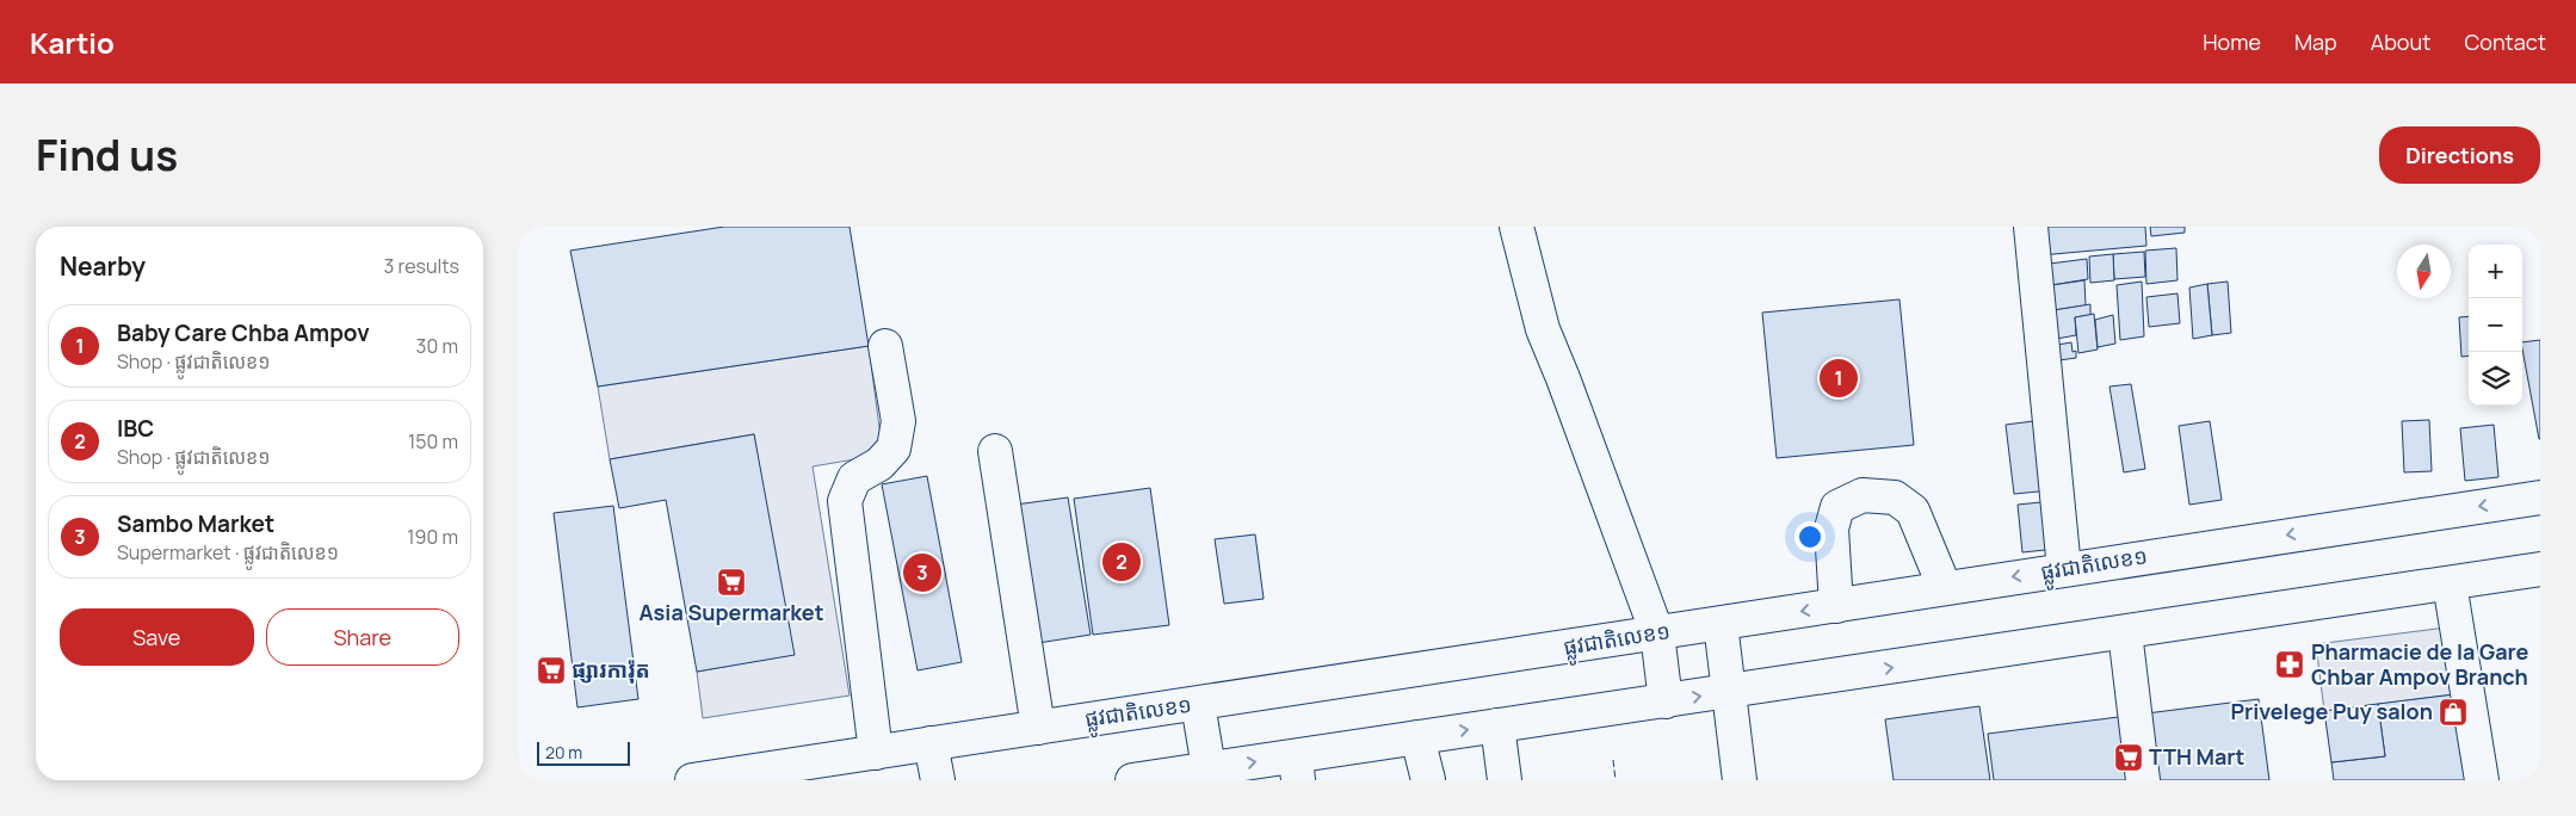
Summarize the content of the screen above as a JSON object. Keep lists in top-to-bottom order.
{
  "streets": {
    "main road": ["ផ្លូវជាតិលេខ១"]
  },
  "places": {
    "supermarket": ["Asia Supermarket", "ផ្សារការ៉ុត", "TTH Mart"],
    "pharmacy": ["Pharmacie de la Gare Chbar Ampov Branch"],
    "shop": ["Privelege Puy salon"]
  },
  "scale_bar": "20 m",
  "north": "bottom",
  "page": {
    "header": "Kartio",
    "nav": [
      "Home",
      "Map",
      "About",
      "Contact"
    ],
    "title": "Find us",
    "buttons": [
      "Directions",
      ["Save", "Share"]
    ],
    "heading": ["Nearby", "3 results"],
    "map_buttons": ["+", "−"],
    "list": [
      {
        "mark": "1",
        "name": "Baby Care Chba Ampov",
        "note": "Shop · ផ្លូវជាតិលេខ១",
        "value": "30 m"
      },
      {
        "mark": "2",
        "name": "IBC",
        "note": "Shop · ផ្លូវជាតិលេខ១",
        "value": "150 m"
      },
      {
        "mark": "3",
        "name": "Sambo Market",
        "note": "Supermarket · ផ្លូវជាតិលេខ១",
        "value": "190 m"
      }
    ],
    "pins": ["1", "2", "3"],
    "scale": "20 m"
  }
}
